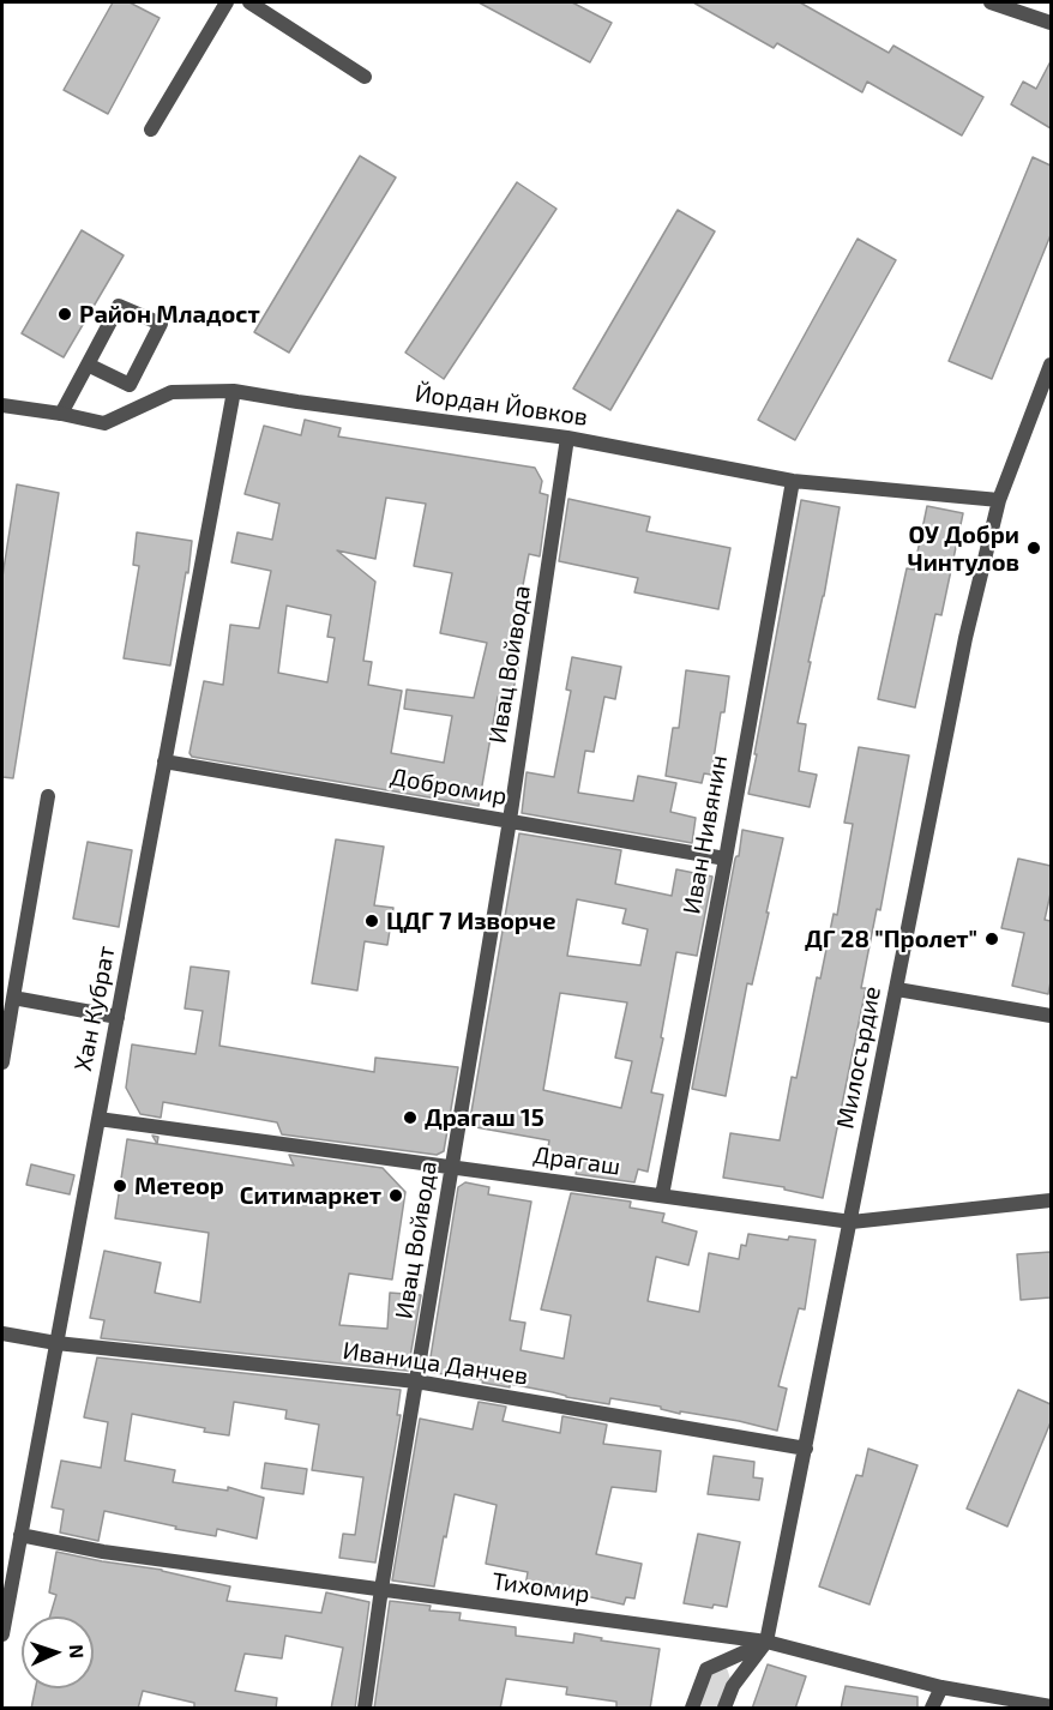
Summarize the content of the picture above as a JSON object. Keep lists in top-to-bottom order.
{
  "streets": {
    "street": [
      "Йордан Йовков",
      "Ивац Войвода",
      "Добромир",
      "Иван Нивянин",
      "Хан Кубрат",
      "Милосърдие",
      "Драгаш",
      "Иваница Данчев",
      "Тихомир"
    ]
  },
  "crossings": [
    ["Йордан Йовков", "Ивац Войвода"],
    ["Йордан Йовков", "Иван Нивянин"],
    ["Йордан Йовков", "Хан Кубрат"],
    ["Йордан Йовков", "Милосърдие"],
    ["Ивац Войвода", "Добромир"],
    ["Ивац Войвода", "Драгаш"],
    ["Ивац Войвода", "Иваница Данчев"],
    ["Ивац Войвода", "Тихомир"],
    ["Добромир", "Иван Нивянин"],
    ["Добромир", "Хан Кубрат"],
    ["Иван Нивянин", "Драгаш"],
    ["Хан Кубрат", "Драгаш"],
    ["Хан Кубрат", "Иваница Данчев"],
    ["Хан Кубрат", "Тихомир"],
    ["Милосърдие", "Драгаш"],
    ["Милосърдие", "Иваница Данчев"],
    ["Милосърдие", "Тихомир"]
  ],
  "places": [
    "Район Младост",
    "ОУ Добри Чинтулов",
    "ЦДГ 7 Изворче",
    "ДГ 28 \"Пролет\"",
    "Драгаш 15",
    "Метеор",
    "Ситимаркет"
  ],
  "north": "right"
}
